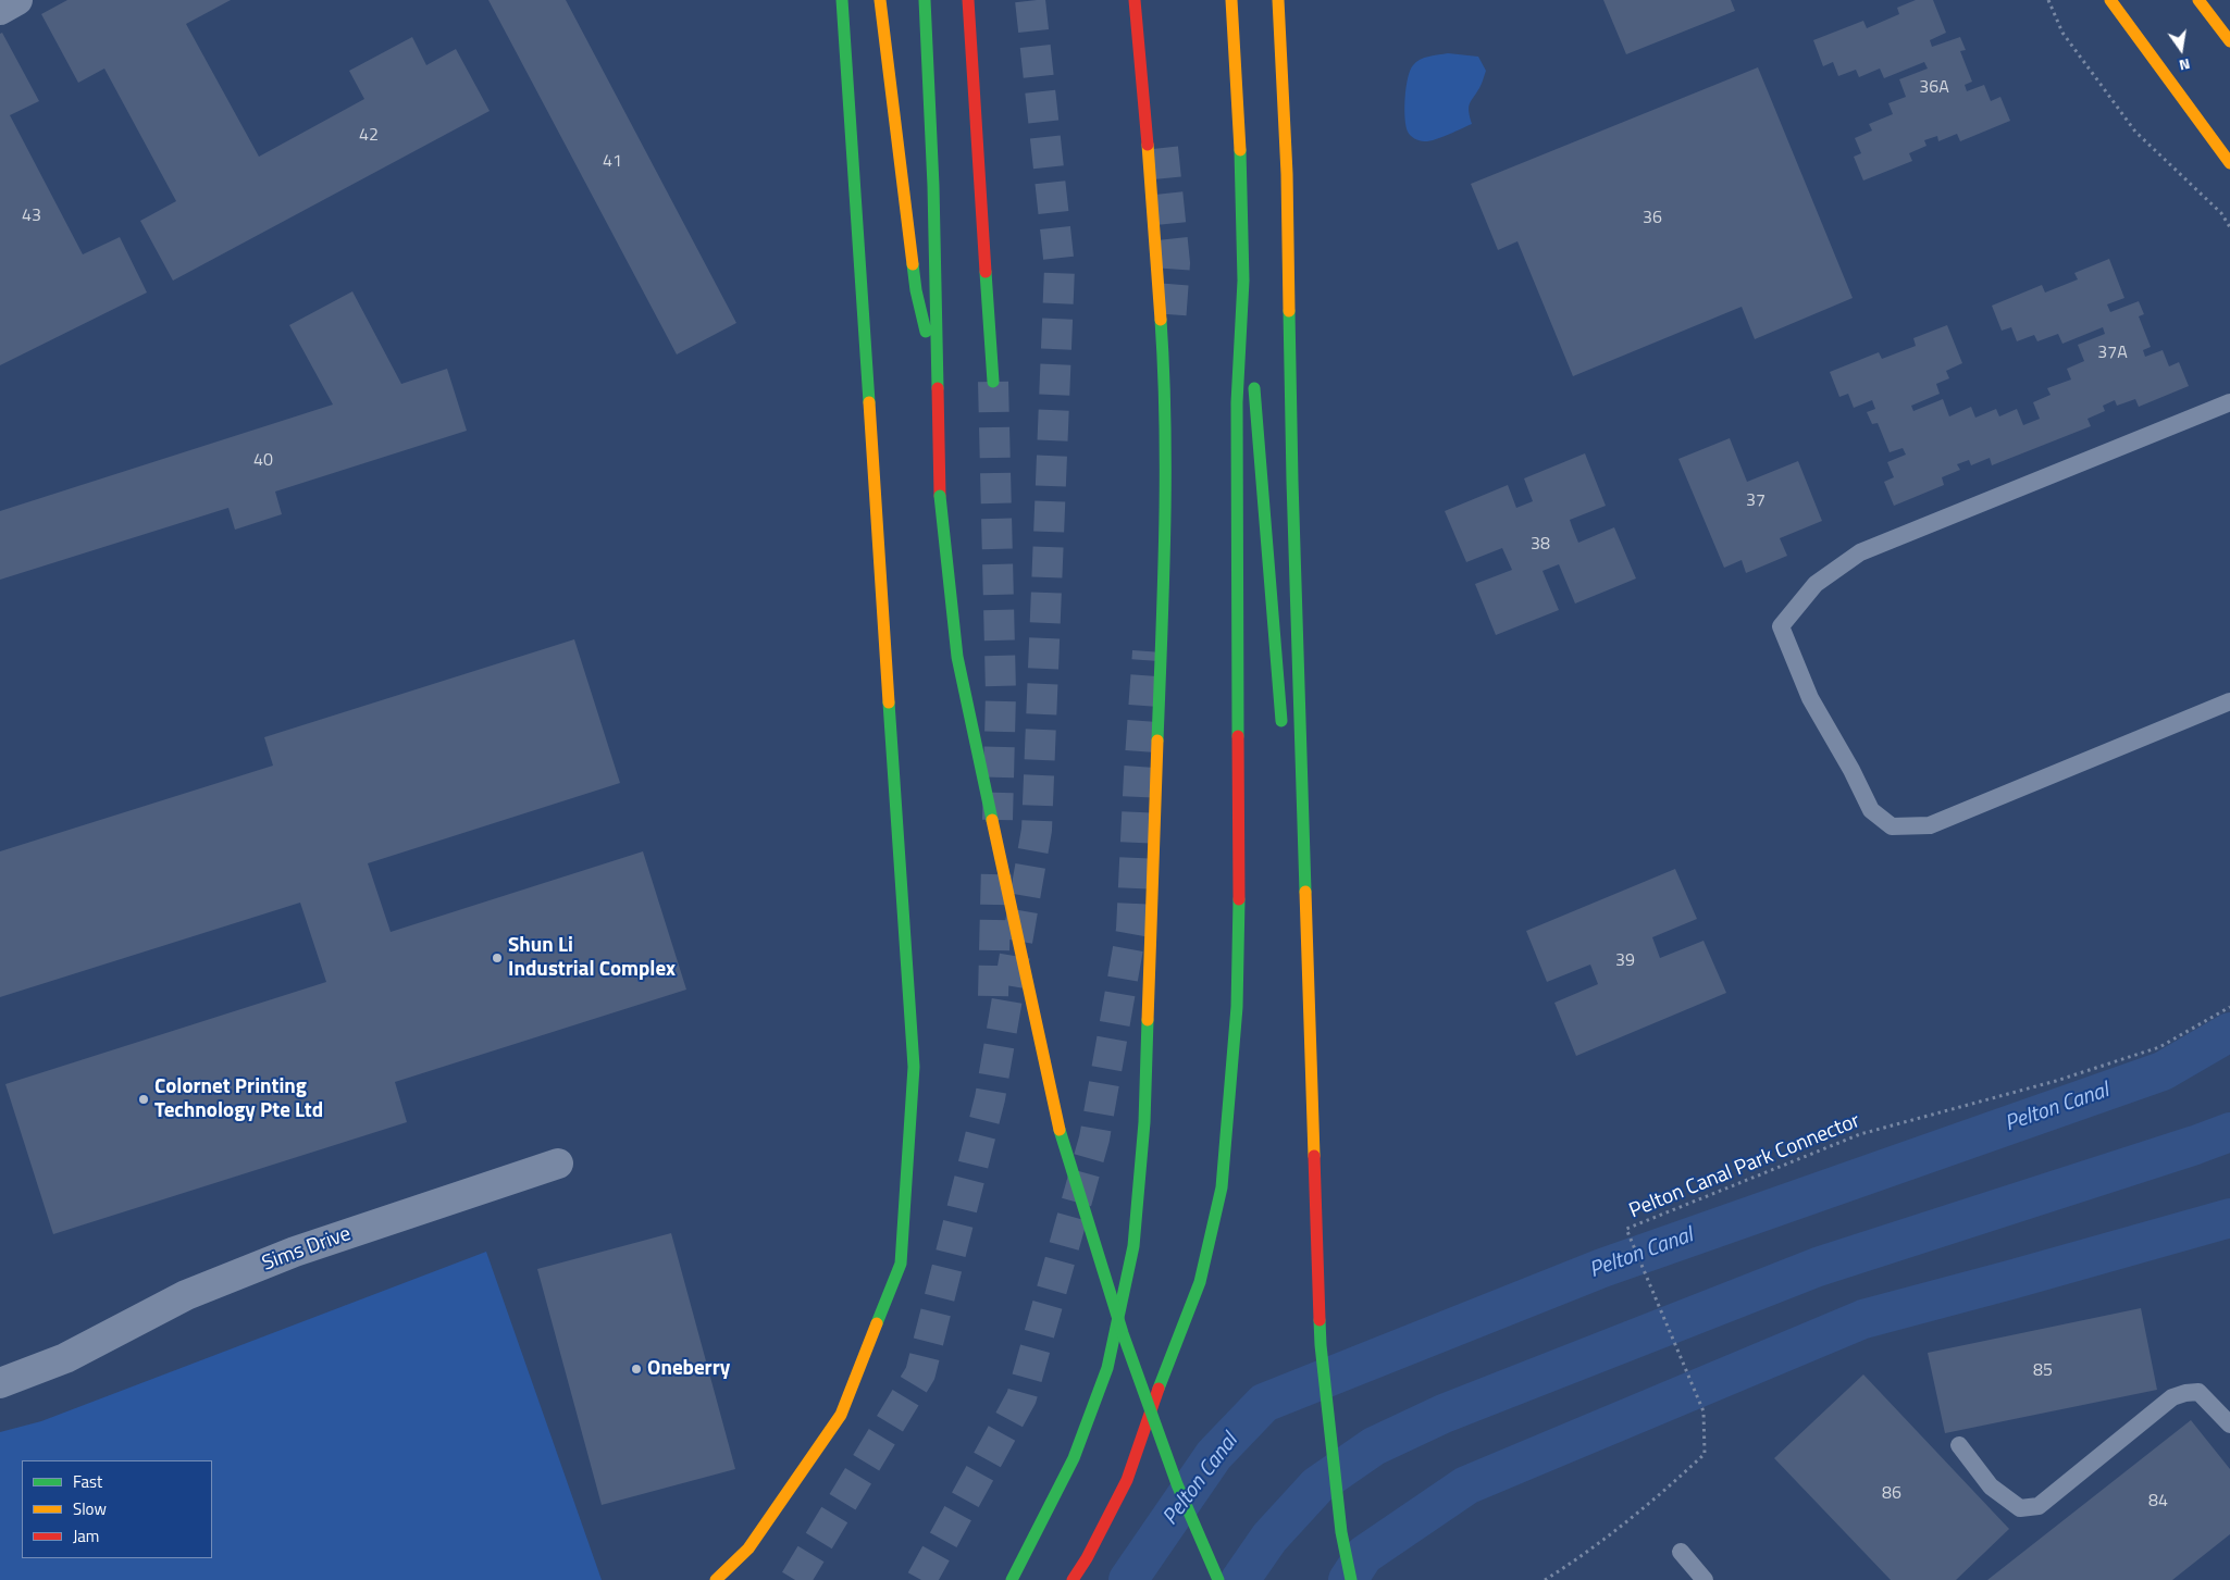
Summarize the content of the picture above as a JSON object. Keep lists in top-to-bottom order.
{
  "streets": {
    "street": ["Sims Drive"],
    "path": ["Pelton Canal Park Connector"]
  },
  "water": ["Pelton Canal"],
  "places": ["Shun Li Industrial Complex", "Colornet Printing Technology Pte Ltd", "Oneberry"],
  "house_numbers": [
    "36A",
    "42",
    "41",
    "43",
    "36",
    "37A",
    "40",
    "37",
    "38",
    "39",
    "85",
    "86",
    "84"
  ],
  "legend": ["Fast", "Slow", "Jam"],
  "north": "bottom"
}
